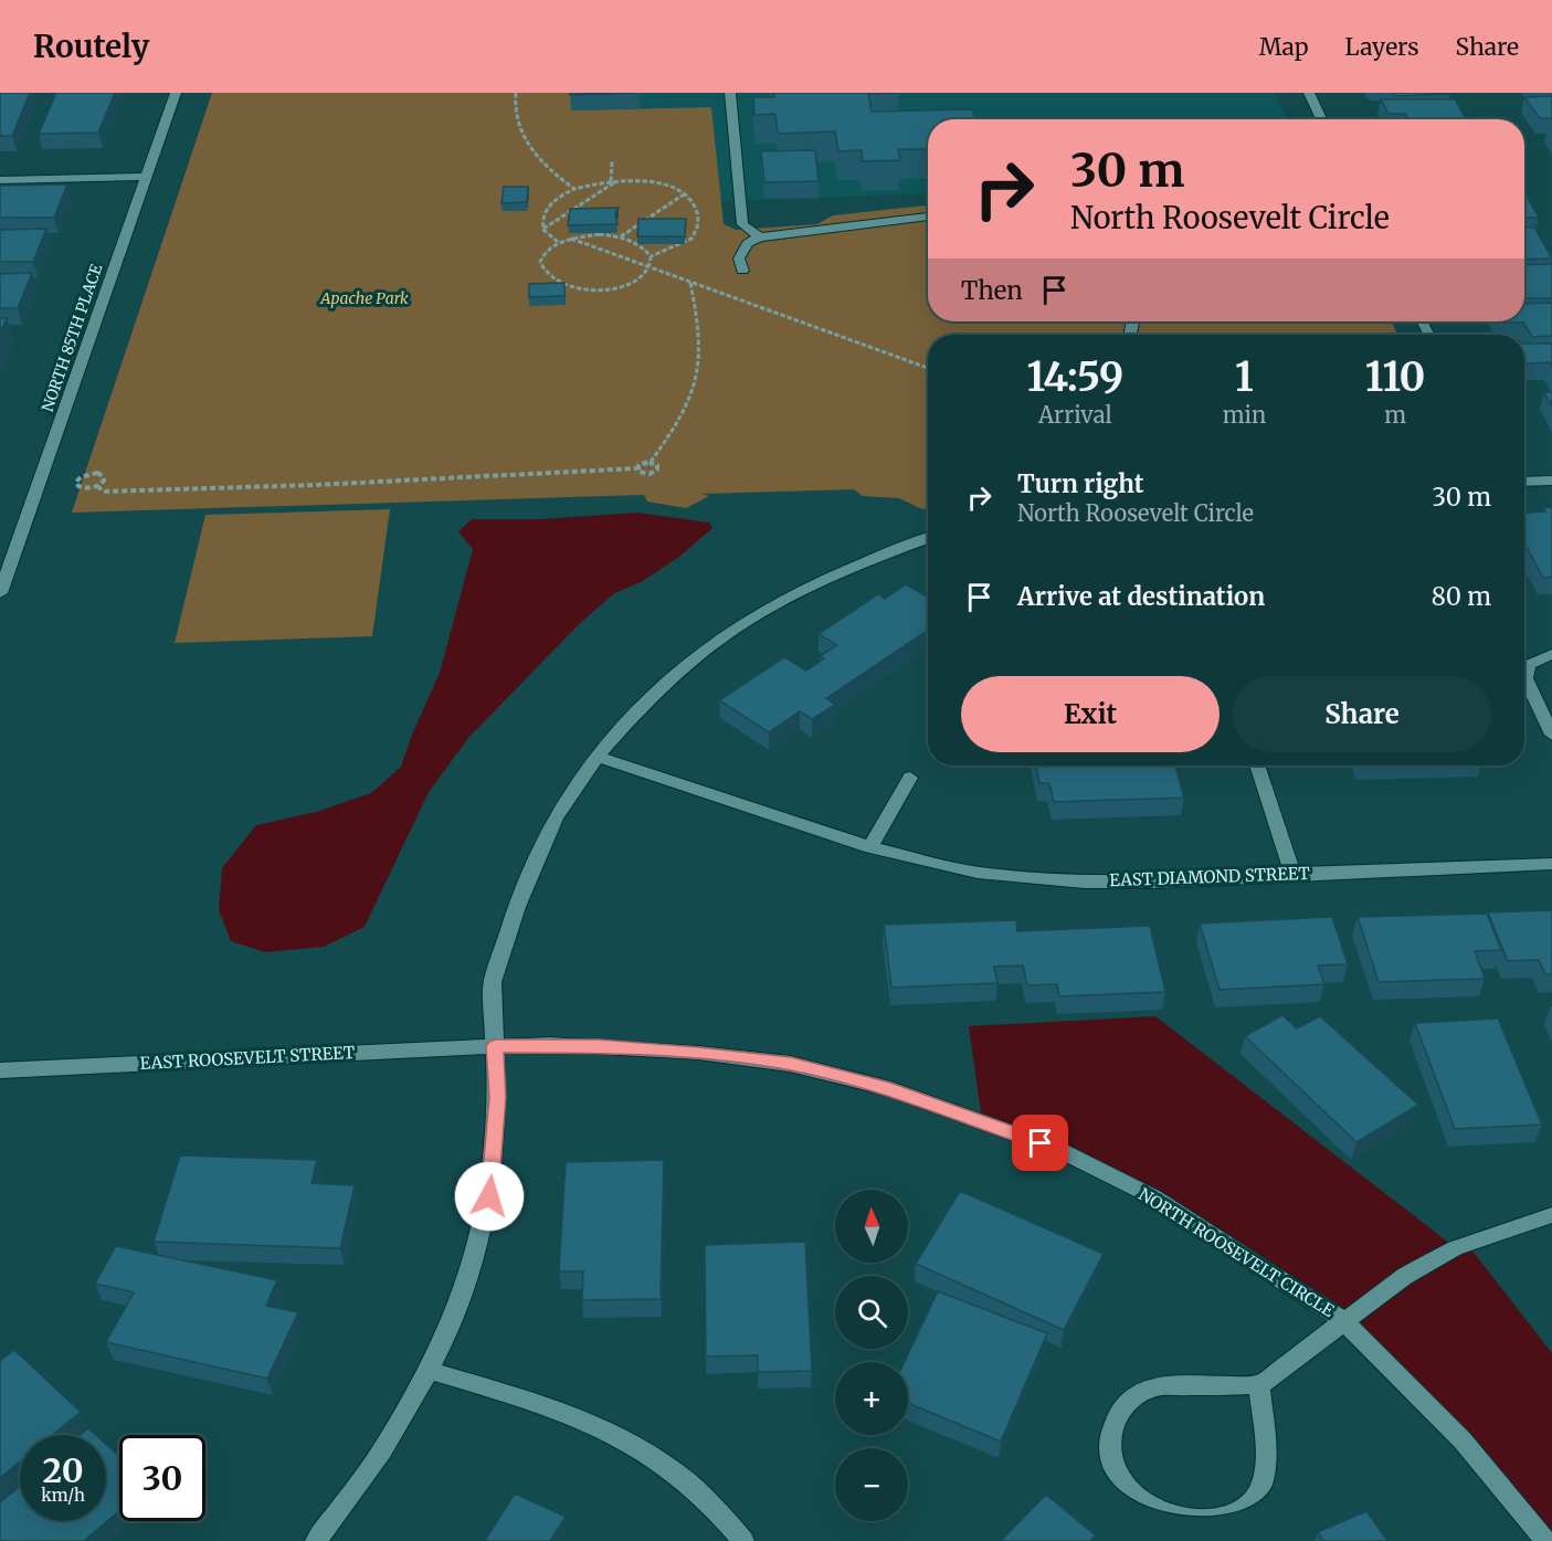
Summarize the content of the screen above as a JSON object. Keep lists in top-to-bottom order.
{
  "streets": {
    "street": [
      "NORTH 85TH PLACE",
      "EAST DIAMOND STREET",
      "EAST ROOSEVELT STREET",
      "NORTH ROOSEVELT CIRCLE"
    ]
  },
  "crossings": [
    ["EAST ROOSEVELT STREET", "NORTH ROOSEVELT CIRCLE"]
  ],
  "parks": ["Apache Park"],
  "north": "top",
  "page": {
    "header": "Routely",
    "nav": ["Map", "Layers", "Share"],
    "turn": ["30 m", "North Roosevelt Circle"],
    "then": "Then",
    "eta": [
      "14:59",
      "Arrival",
      "1",
      "min",
      "110",
      "m"
    ],
    "list": [
      {
        "name": "Turn right",
        "note": "North Roosevelt Circle",
        "value": "30 m"
      },
      {
        "name": "Arrive at destination",
        "value": "80 m"
      }
    ],
    "buttons": ["Exit", "Share"],
    "map_buttons": ["+", "−"],
    "speed": "20 km/h",
    "limit": "30"
  }
}
